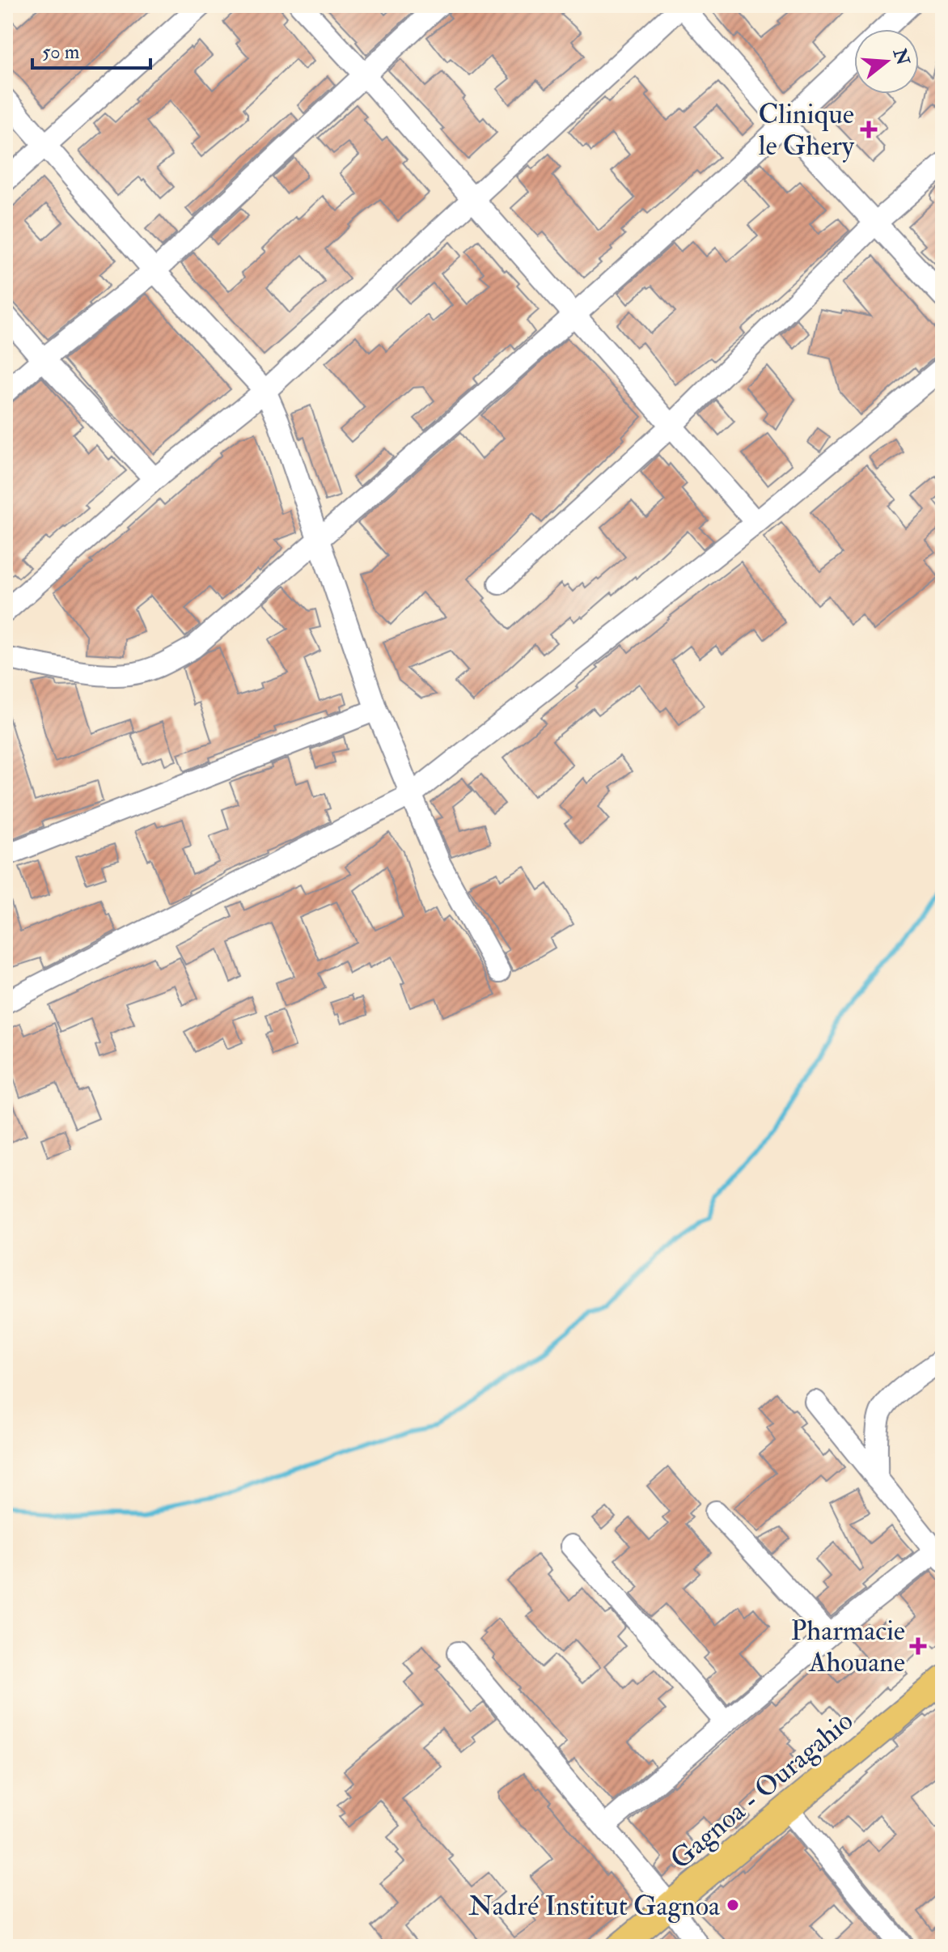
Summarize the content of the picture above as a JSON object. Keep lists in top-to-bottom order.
{
  "streets": {
    "main road": ["Gagnoa - Ouragahio"]
  },
  "places": {
    "health": ["Clinique le Ghery", "Pharmacie Ahouane"],
    "other": ["Nadré Institut Gagnoa"]
  },
  "scale_bar": "50 m",
  "north": "right"
}
